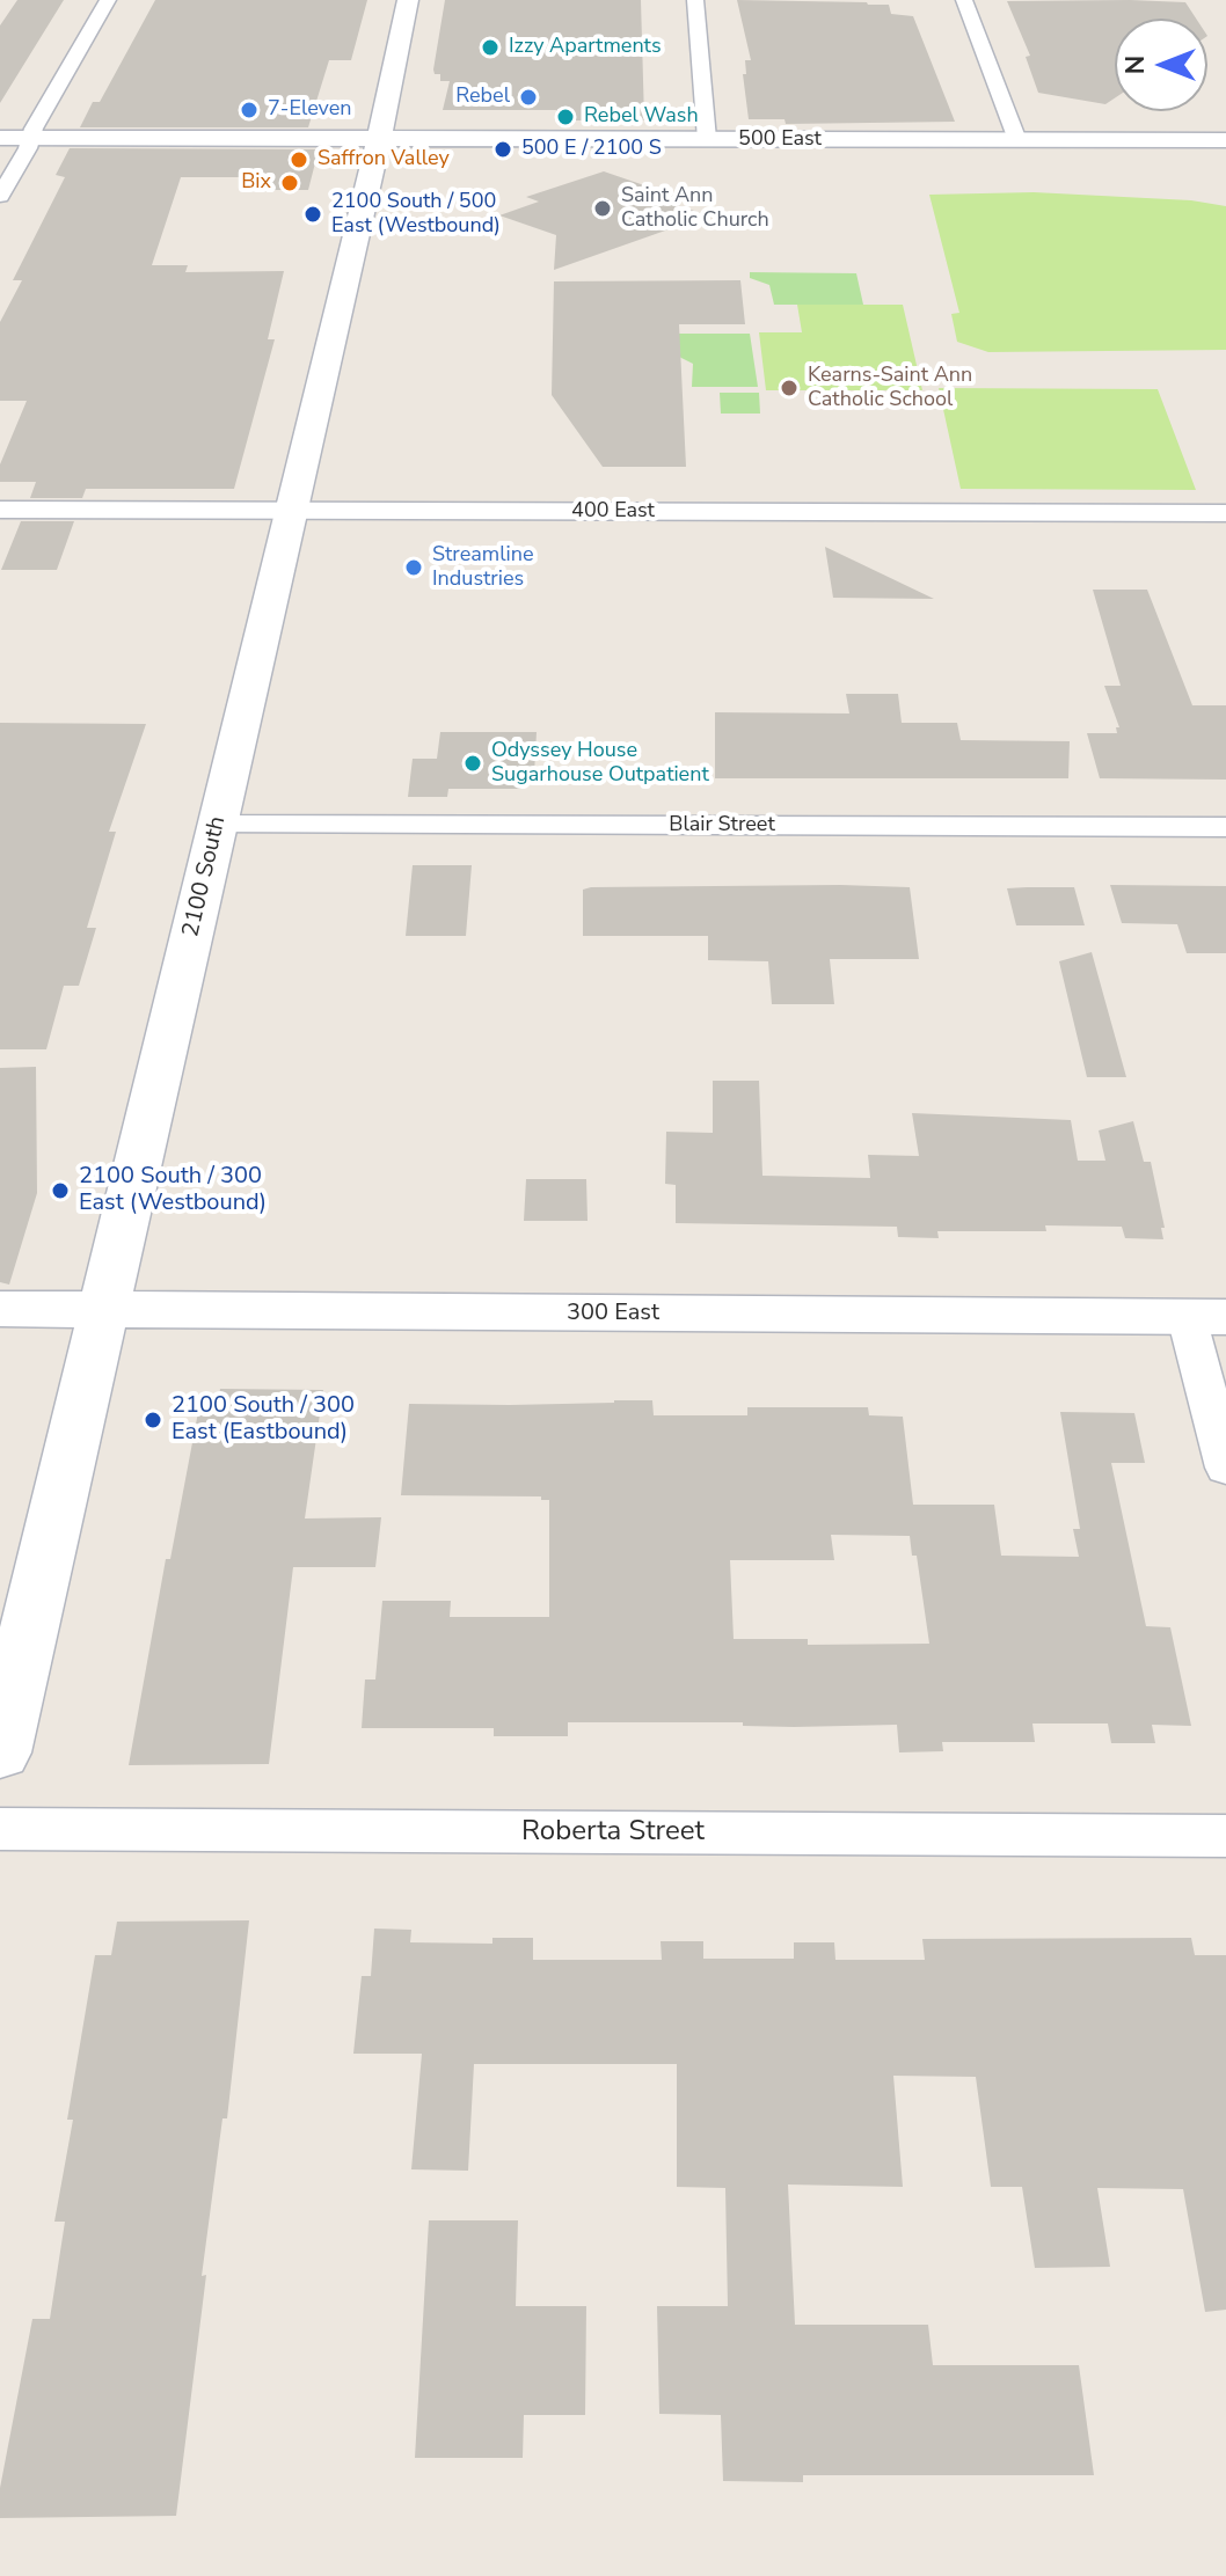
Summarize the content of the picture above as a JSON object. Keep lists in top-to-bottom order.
{
  "streets": {
    "main road": ["500 East", "2100 South", "300 East"],
    "street": ["400 East", "Blair Street", "Roberta Street"]
  },
  "crossings": [
    ["500 East", "2100 South"],
    ["400 East", "2100 South"],
    ["Blair Street", "2100 South"],
    ["2100 South", "300 East"]
  ],
  "places": [
    "Izzy Apartments",
    "Rebel",
    "7-Eleven",
    "Rebel Wash",
    "500 E / 2100 S",
    "Saffron Valley",
    "Bix",
    "Saint Ann Catholic Church",
    "2100 South / 500 East (Westbound)",
    "Kearns-Saint Ann Catholic School",
    "Streamline Industries",
    "Odyssey House Sugarhouse Outpatient",
    "2100 South / 300 East (Westbound)",
    "2100 South / 300 East (Eastbound)"
  ],
  "north": "left"
}
